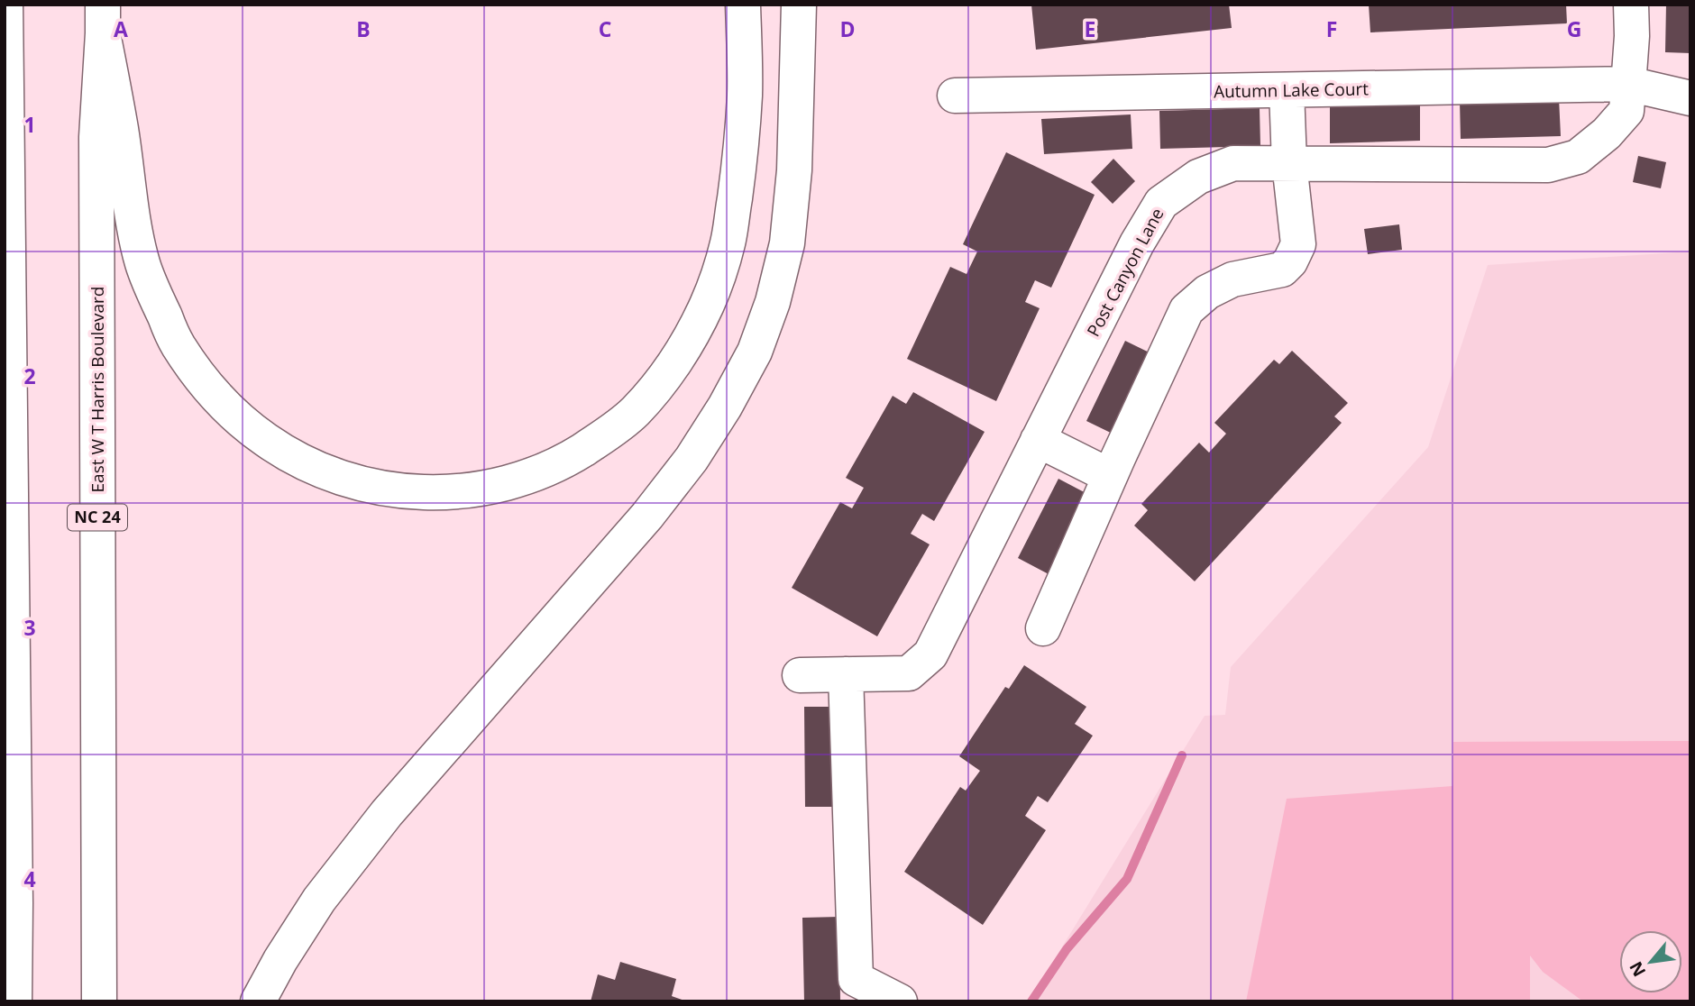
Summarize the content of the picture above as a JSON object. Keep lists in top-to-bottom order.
{
  "streets": {
    "main road": [
      "Autumn Lake Court",
      "Post Canyon Lane",
      "East W T Harris Boulevard",
      "NC 24"
    ]
  },
  "crossings": [
    ["Autumn Lake Court", "Post Canyon Lane"]
  ],
  "north": "bottom left",
  "grid": {
    "columns": [
      "A",
      "B",
      "C",
      "D",
      "E",
      "F",
      "G"
    ],
    "rows": [
      "1",
      "2",
      "3",
      "4"
    ]
  }
}
